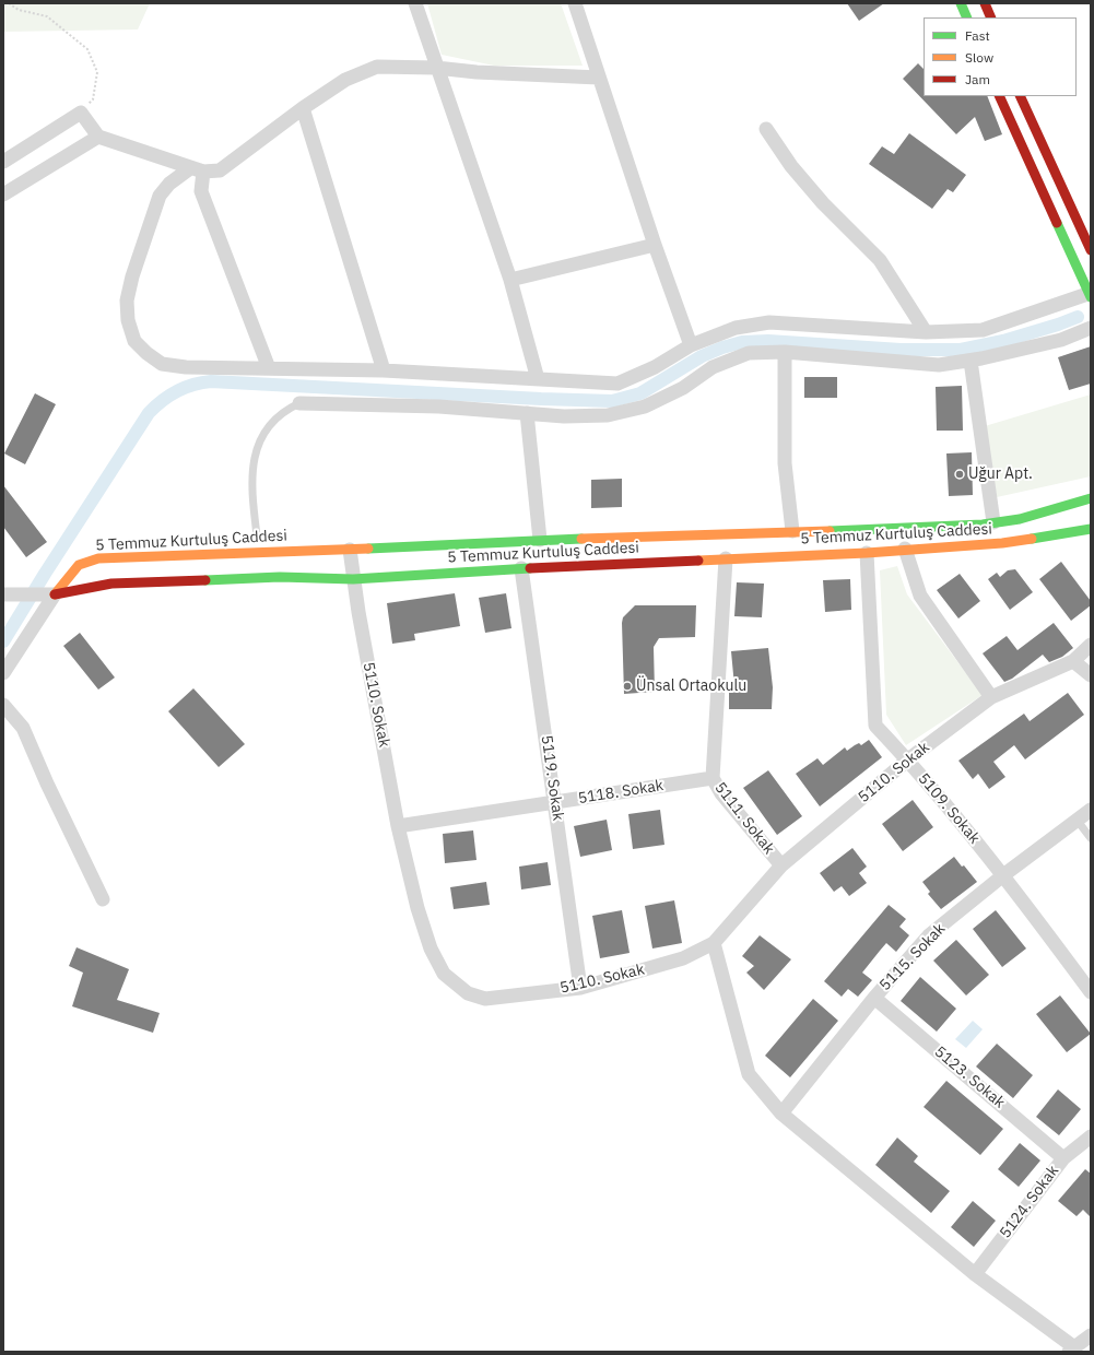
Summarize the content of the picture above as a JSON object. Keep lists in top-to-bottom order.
{
  "streets": {
    "main road": ["5 Temmuz Kurtuluş Caddesi"],
    "street": [
      "5110. Sokak",
      "5119. Sokak",
      "5118. Sokak",
      "5109. Sokak",
      "5111. Sokak",
      "5115. Sokak",
      "5123. Sokak",
      "5124. Sokak"
    ]
  },
  "crossings": [
    ["5 Temmuz Kurtuluş Caddesi", "5110. Sokak"],
    ["5 Temmuz Kurtuluş Caddesi", "5119. Sokak"],
    ["5 Temmuz Kurtuluş Caddesi", "5109. Sokak"],
    ["5 Temmuz Kurtuluş Caddesi", "5111. Sokak"],
    ["5110. Sokak", "5119. Sokak"],
    ["5110. Sokak", "5118. Sokak"],
    ["5110. Sokak", "5109. Sokak"],
    ["5110. Sokak", "5111. Sokak"],
    ["5119. Sokak", "5118. Sokak"],
    ["5118. Sokak", "5111. Sokak"],
    ["5109. Sokak", "5115. Sokak"],
    ["5115. Sokak", "5123. Sokak"],
    ["5123. Sokak", "5124. Sokak"]
  ],
  "places": ["Uğur Apt.", "Ünsal Ortaokulu"],
  "legend": ["Fast", "Slow", "Jam"]
}
